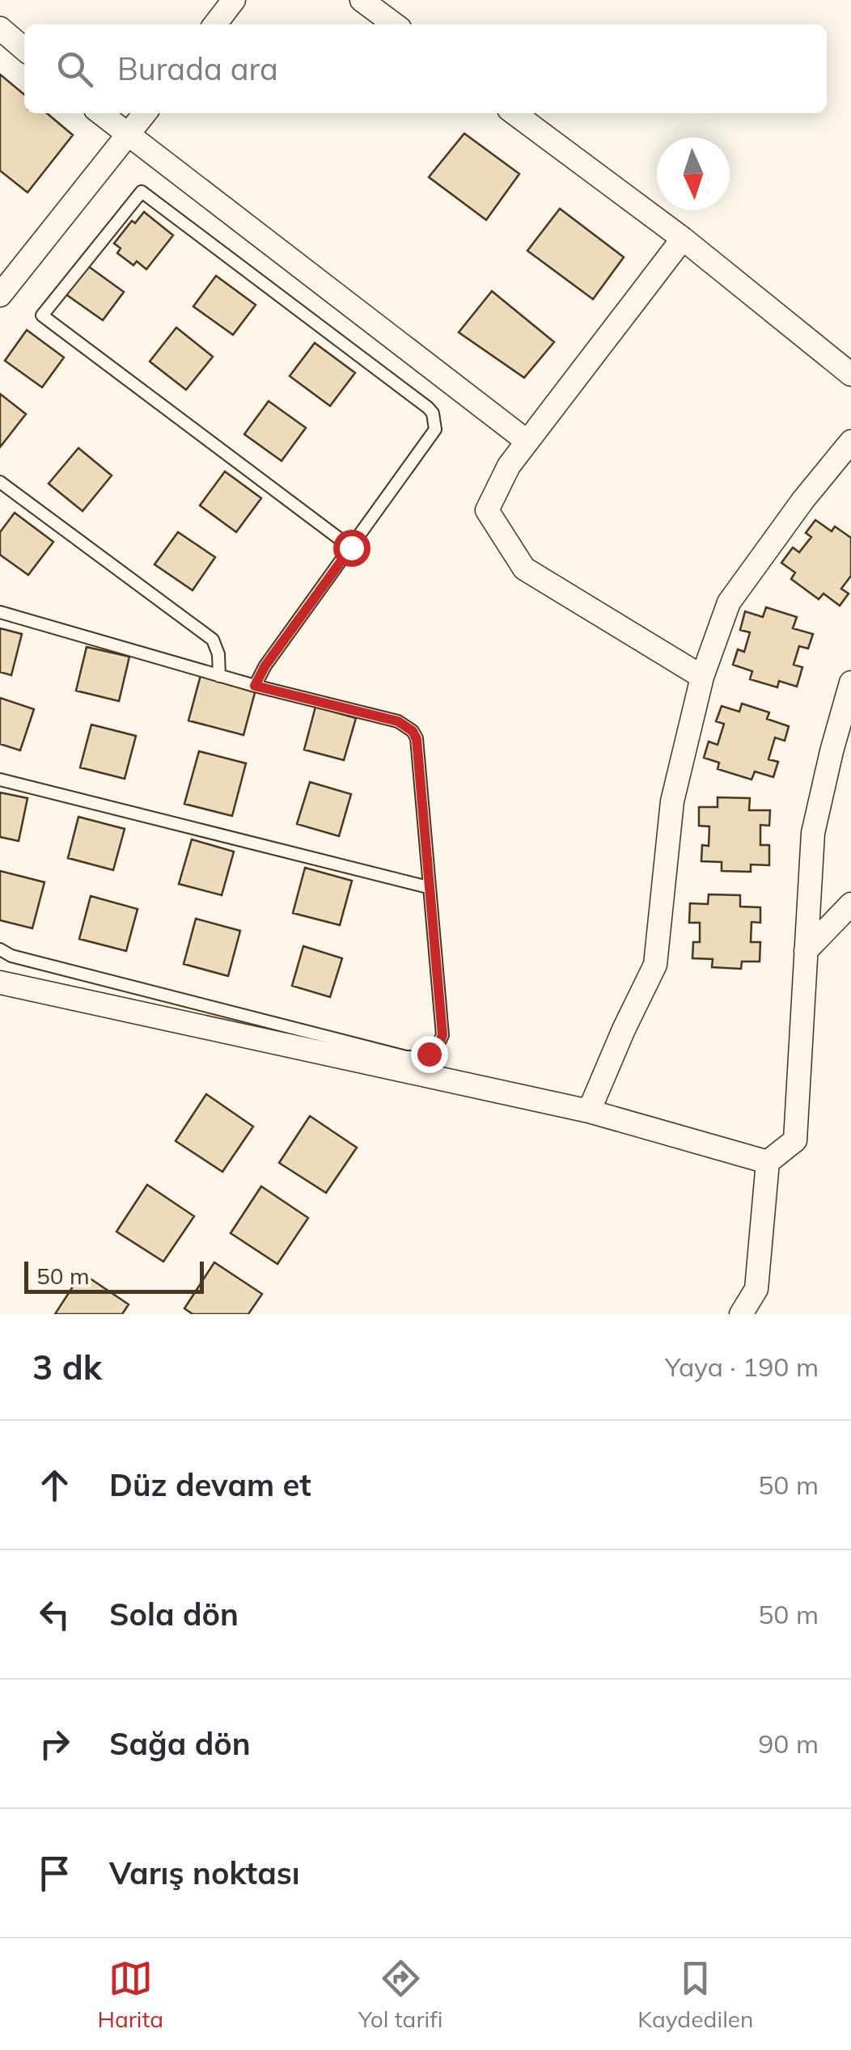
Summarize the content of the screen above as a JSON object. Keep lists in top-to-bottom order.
{
  "scale_bar": "50 m",
  "north": "bottom",
  "page": {
    "search": "Burada ara",
    "scale": "50 m",
    "heading": ["3 dk", "Yaya · 190 m"],
    "list": [
      ["Düz devam et", "50 m"],
      ["Sola dön", "50 m"],
      ["Sağa dön", "90 m"],
      "Varış noktası"
    ],
    "nav": ["Harita", "Yol tarifi", "Kaydedilen"]
  }
}
